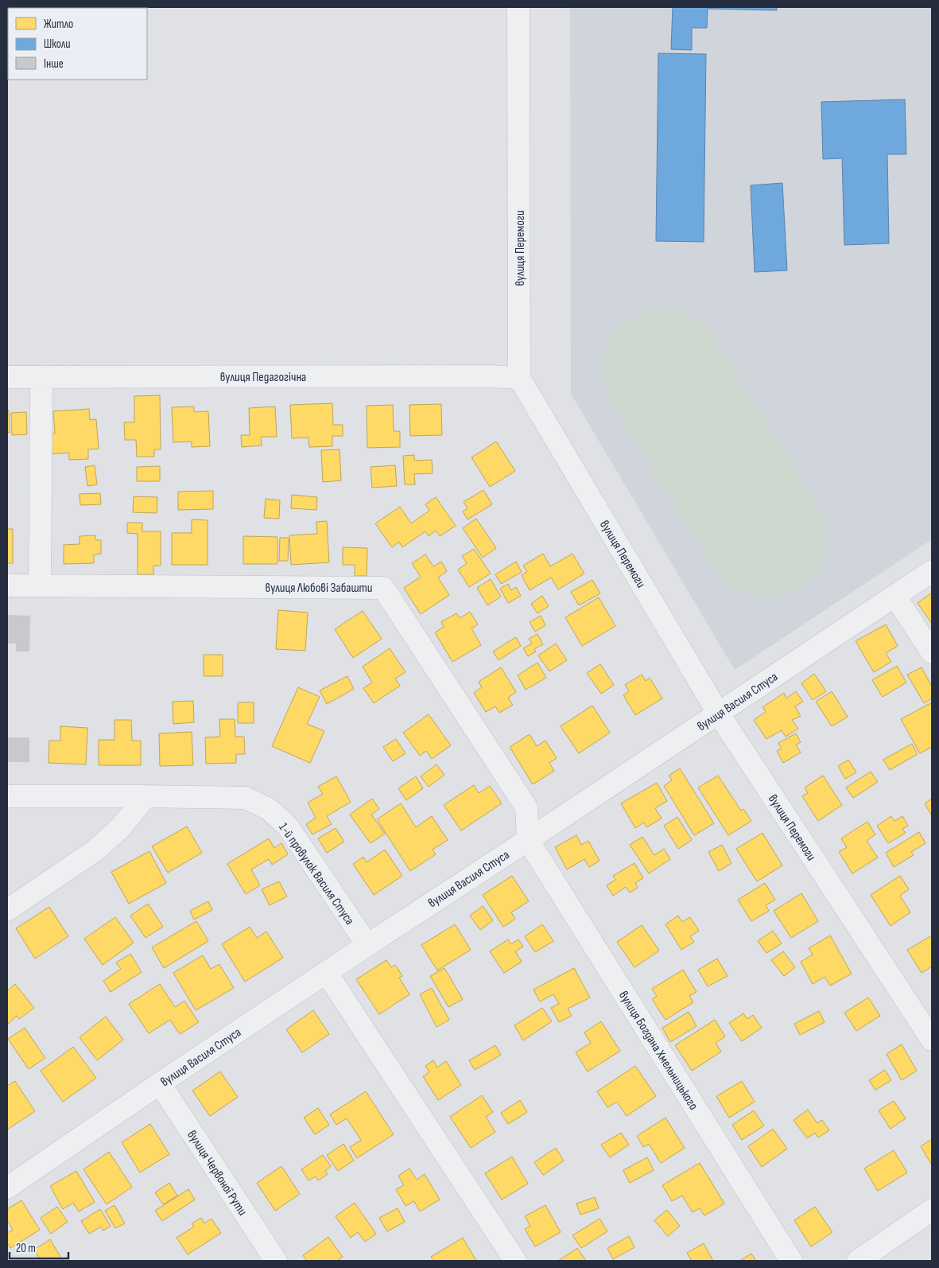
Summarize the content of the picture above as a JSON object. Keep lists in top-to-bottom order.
{
  "streets": {
    "street": [
      "вулиця Перемоги",
      "вулиця Педагогічна",
      "вулиця Любові Забашти",
      "вулиця Василя Стуса",
      "1-й провулок Василя Стуса",
      "вулиця Богдана Хмельницького",
      "вулиця Червоної Рути"
    ]
  },
  "crossings": [
    ["вулиця Перемоги", "вулиця Педагогічна"],
    ["вулиця Перемоги", "вулиця Василя Стуса"],
    ["вулиця Любові Забашти", "вулиця Василя Стуса"],
    ["вулиця Любові Забашти", "вулиця Богдана Хмельницького"],
    ["вулиця Василя Стуса", "1-й провулок Василя Стуса"],
    ["вулиця Василя Стуса", "вулиця Богдана Хмельницького"],
    ["вулиця Василя Стуса", "вулиця Червоної Рути"]
  ],
  "legend": ["Житло", "Школи", "Інше"],
  "scale_bar": "20 m"
}
